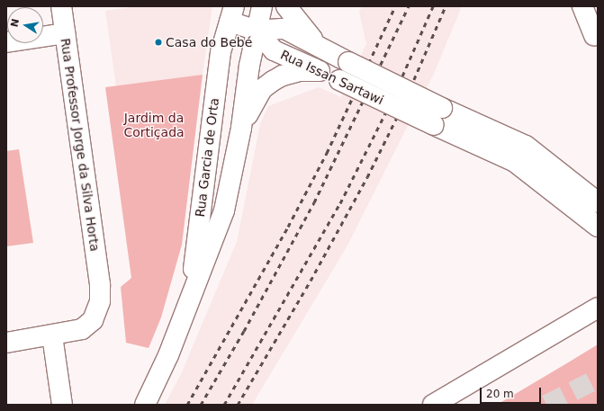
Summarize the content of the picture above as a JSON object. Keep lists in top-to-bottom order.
{
  "streets": {
    "street": ["Rua Issan Sartawi", "Rua Professor Jorge da Silva Horta", "Rua Garcia de Orta"]
  },
  "crossings": [
    ["Rua Issan Sartawi", "Rua Garcia de Orta"]
  ],
  "parks": ["Jardim da Cortiçada"],
  "places": ["Casa do Bebé"],
  "scale_bar": "20 m",
  "north": "left"
}
